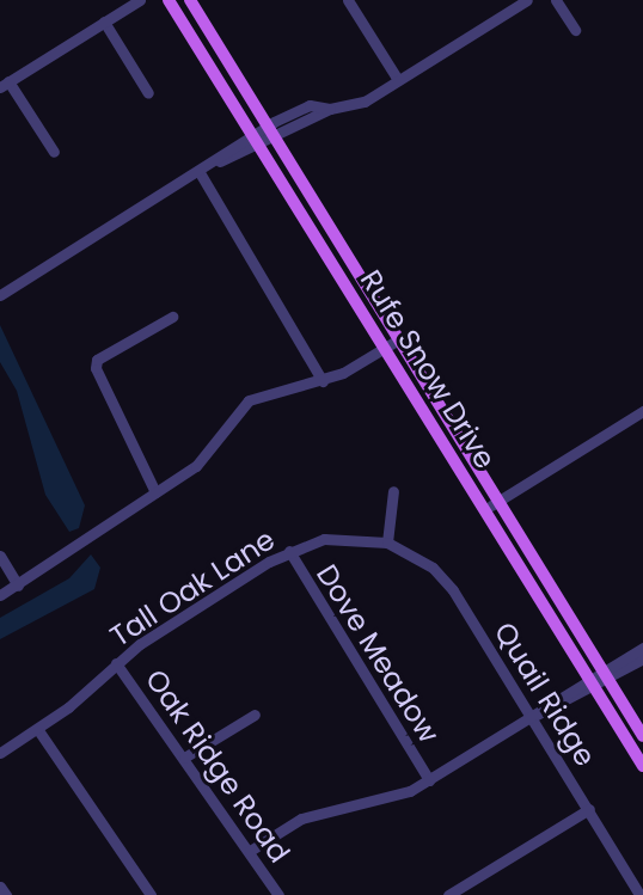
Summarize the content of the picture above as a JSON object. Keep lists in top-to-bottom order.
{
  "streets": {
    "main road": ["Rufe Snow Drive"],
    "street": [
      "Tall Oak Lane",
      "Dove Meadow",
      "Quail Ridge",
      "Oak Ridge Road"
    ]
  },
  "crossings": [
    ["Tall Oak Lane", "Dove Meadow"],
    ["Tall Oak Lane", "Quail Ridge"],
    ["Tall Oak Lane", "Oak Ridge Road"]
  ]
}
